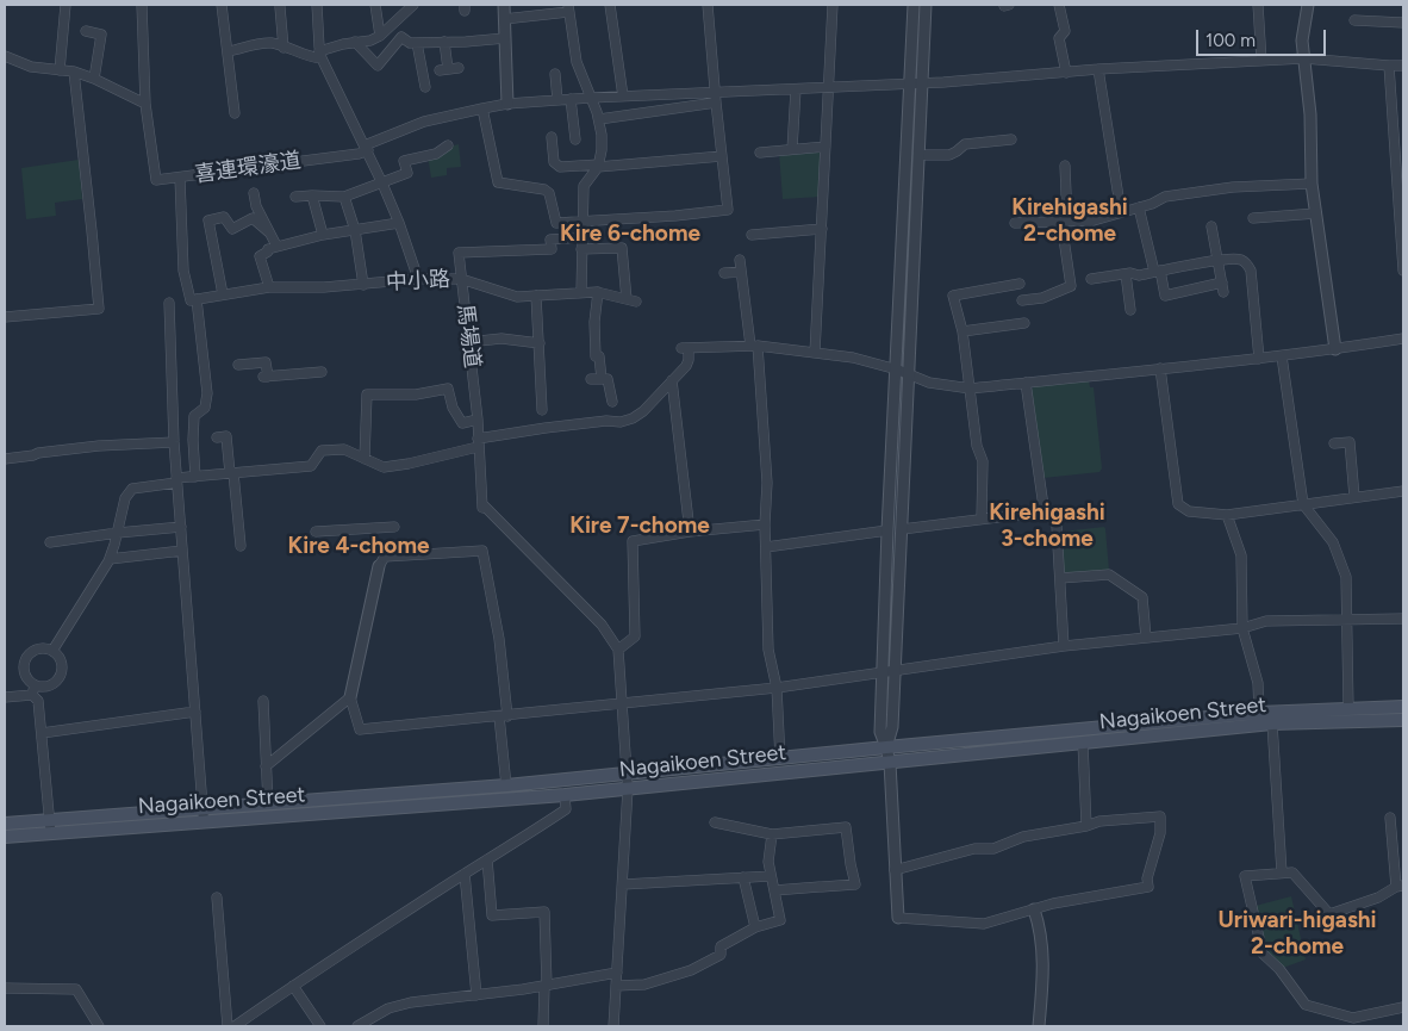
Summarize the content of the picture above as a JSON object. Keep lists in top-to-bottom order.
{
  "streets": {
    "main road": ["Nagaikoen Street"],
    "street": ["喜連環濠道", "中小路", "馬場道"]
  },
  "crossings": [
    ["喜連環濠道", "中小路"],
    ["中小路", "馬場道"]
  ],
  "districts": [
    "Kirehigashi 2-chome",
    "Kire 6-chome",
    "Kirehigashi 3-chome",
    "Kire 7-chome",
    "Kire 4-chome",
    "Uriwari-higashi 2-chome"
  ],
  "scale_bar": "100 m"
}
